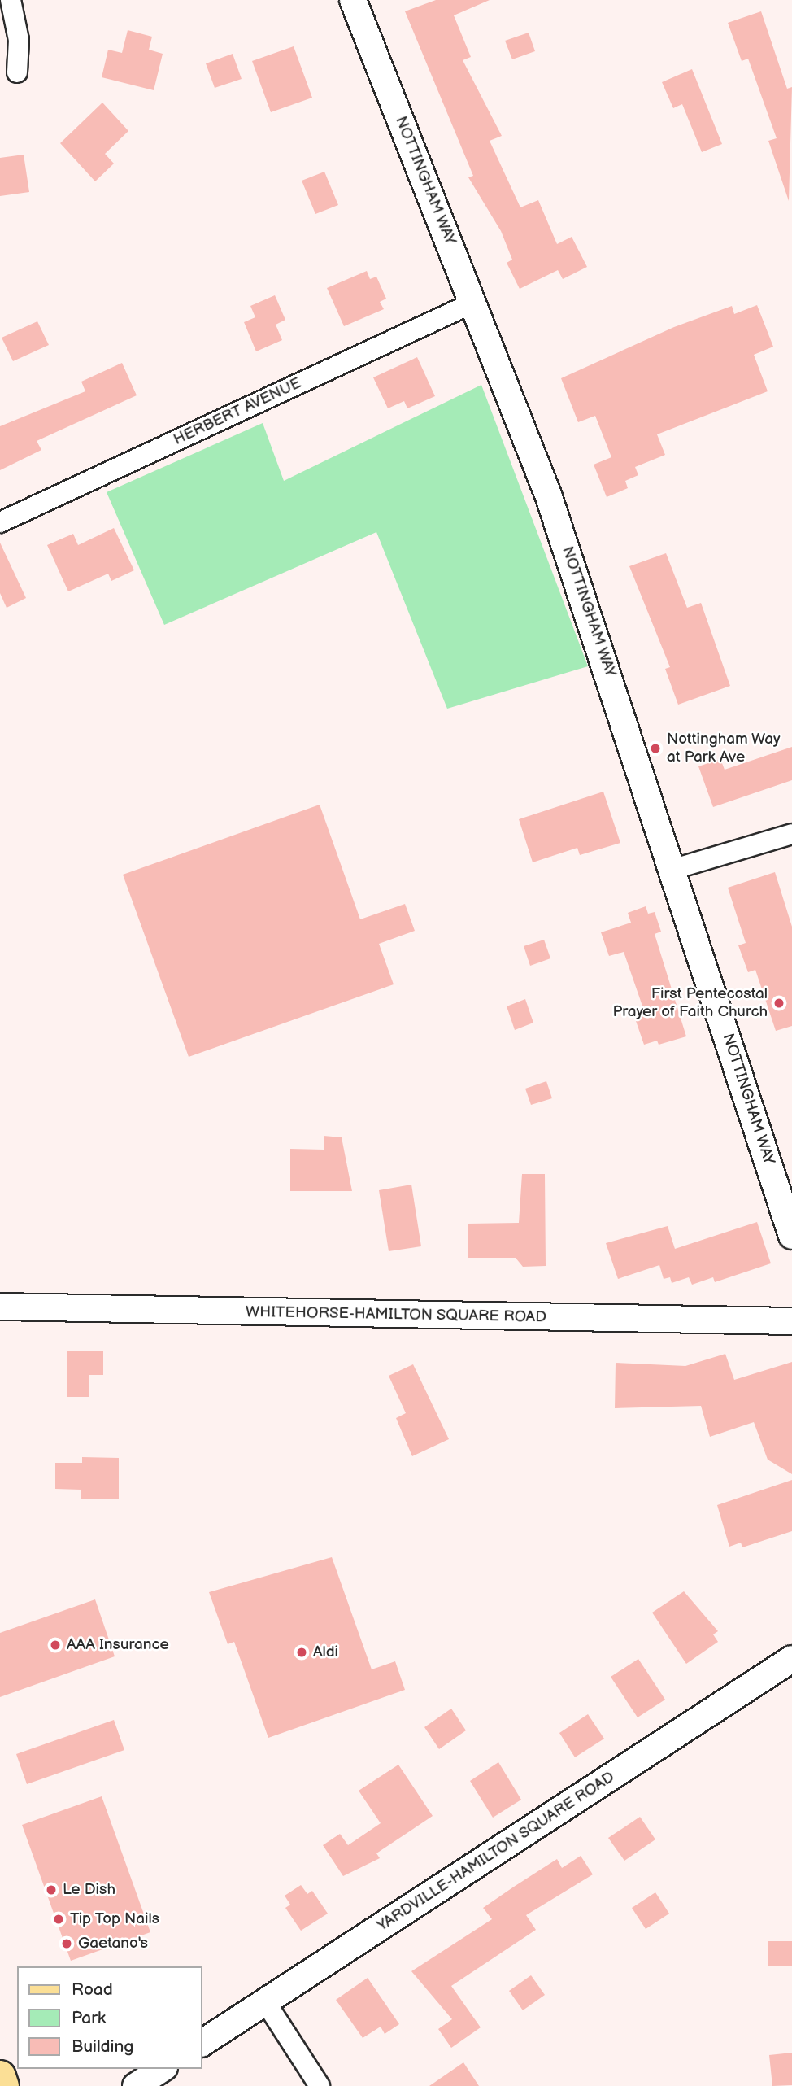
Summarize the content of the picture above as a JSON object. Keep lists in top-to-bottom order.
{
  "streets": {
    "street": [
      "NOTTINGHAM WAY",
      "HERBERT AVENUE",
      "WHITEHORSE-HAMILTON SQUARE ROAD",
      "YARDVILLE-HAMILTON SQUARE ROAD"
    ]
  },
  "crossings": [
    ["NOTTINGHAM WAY", "HERBERT AVENUE"]
  ],
  "places": [
    "Nottingham Way at Park Ave",
    "First Pentecostal Prayer of Faith Church",
    "AAA Insurance",
    "Aldi",
    "Le Dish",
    "Tip Top Nails",
    "Gaetano's"
  ],
  "legend": ["Road", "Park", "Building"]
}
